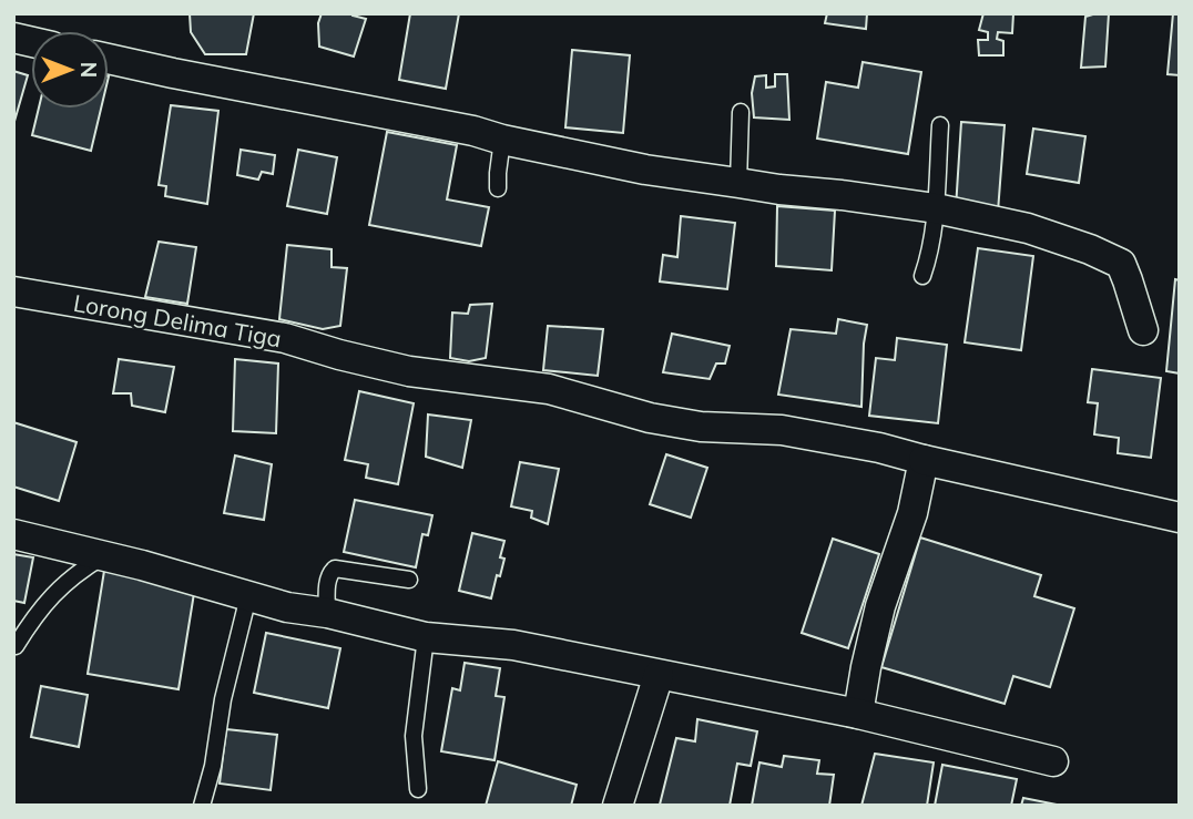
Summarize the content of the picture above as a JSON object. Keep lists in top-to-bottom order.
{
  "streets": {
    "street": ["Lorong Delima Tiga"]
  },
  "north": "right"
}
